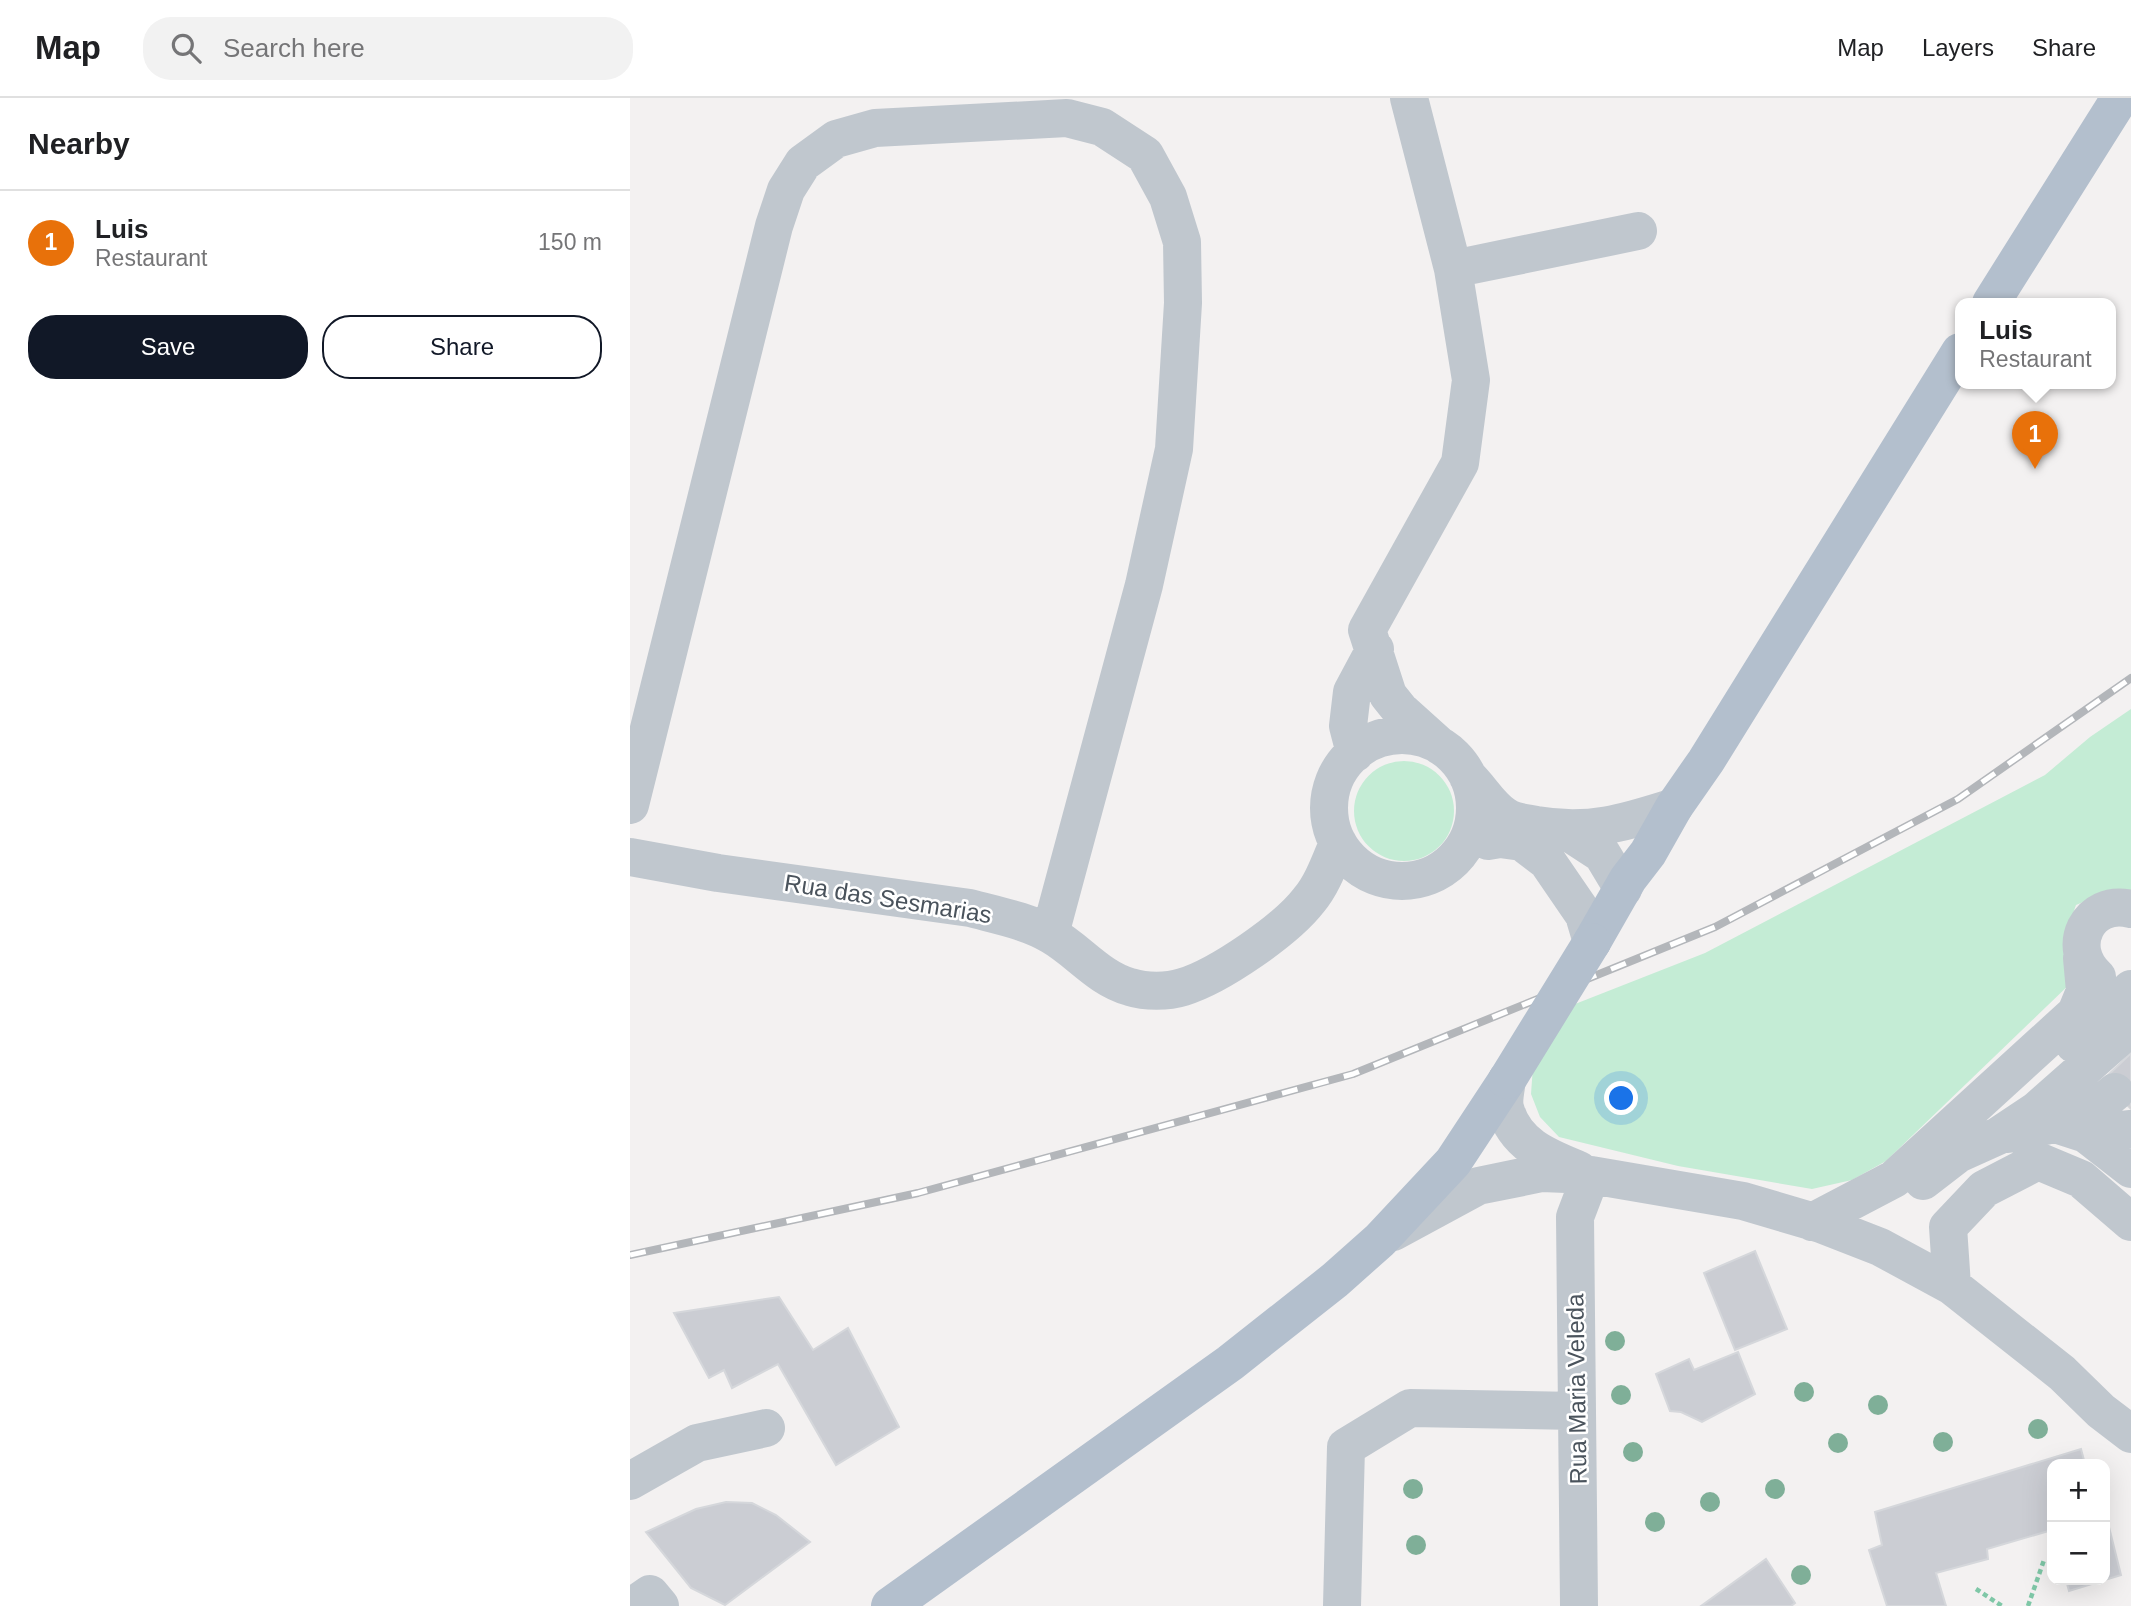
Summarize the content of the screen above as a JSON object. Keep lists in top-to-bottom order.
{
  "streets": {
    "street": ["Rua das Sesmarias", "Rua Maria Veleda"]
  },
  "page": {
    "header": "Map",
    "search": "Search here",
    "nav": ["Map", "Layers", "Share"],
    "heading": "Nearby",
    "list": [
      {
        "mark": "1",
        "name": "Luis",
        "note": "Restaurant",
        "value": "150 m"
      }
    ],
    "buttons": ["Save", "Share"],
    "popup": ["Luis", "Restaurant"],
    "pins": "1",
    "map_buttons": ["+", "−"]
  }
}
